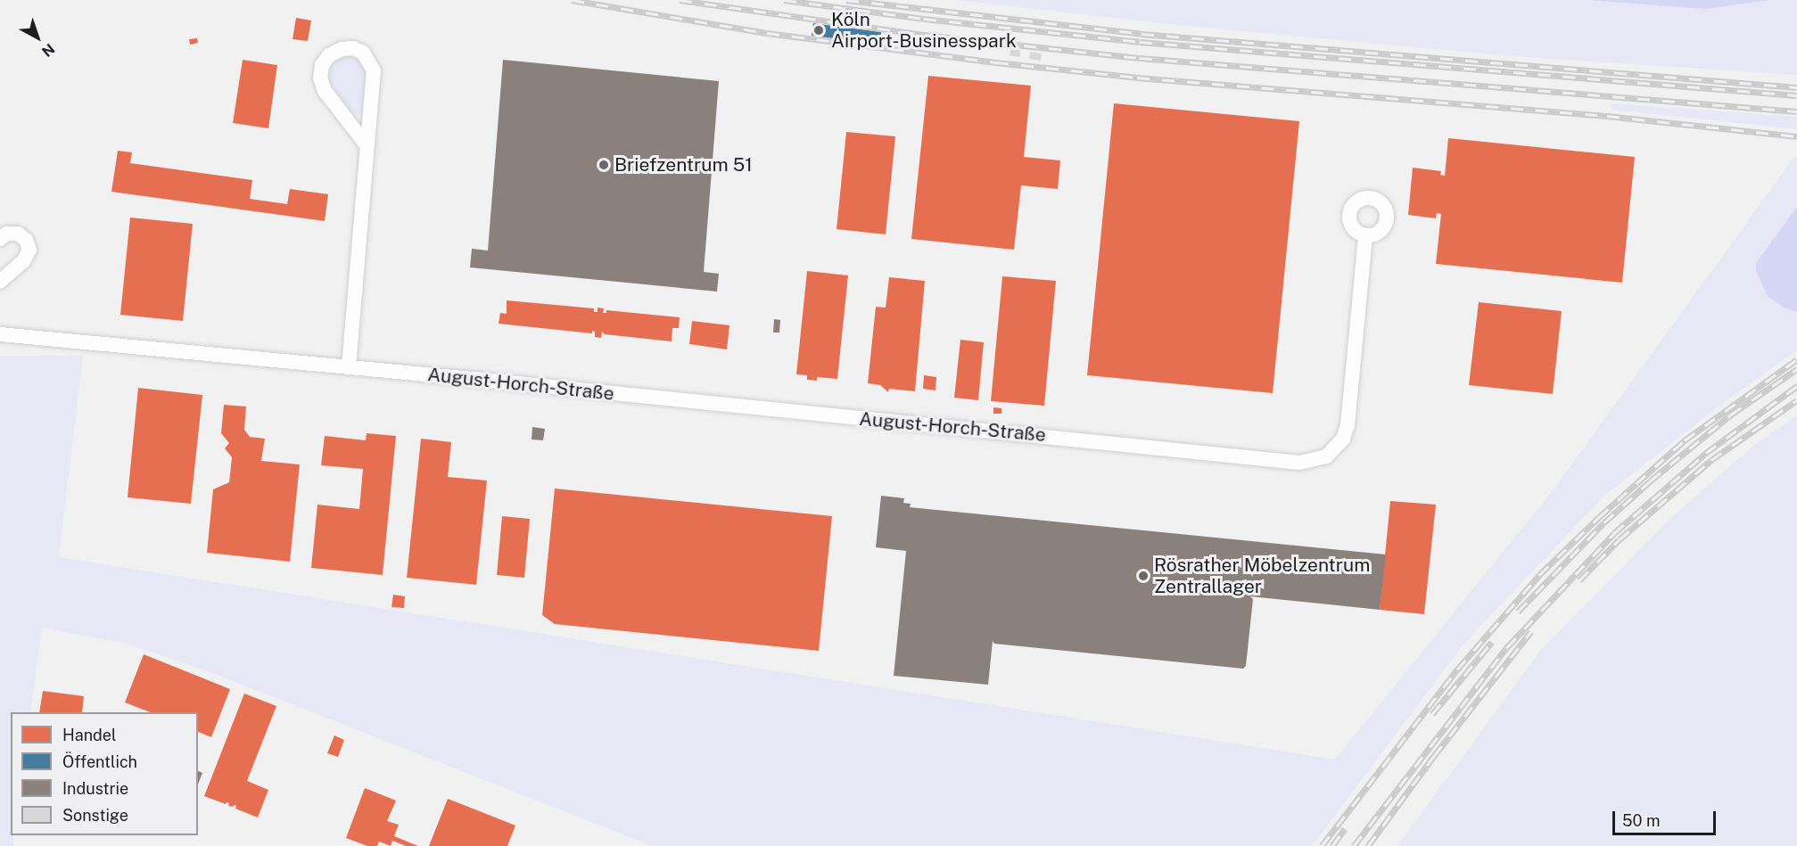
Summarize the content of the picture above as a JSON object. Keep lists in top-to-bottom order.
{
  "streets": {
    "street": ["August-Horch-Straße"]
  },
  "places": ["Köln Airport-Businesspark", "Briefzentrum 51", "Rösrather Möbelzentrum Zentrallager"],
  "legend": [
    "Handel",
    "Öffentlich",
    "Industrie",
    "Sonstige"
  ],
  "scale_bar": "50 m",
  "north": "bottom right"
}
